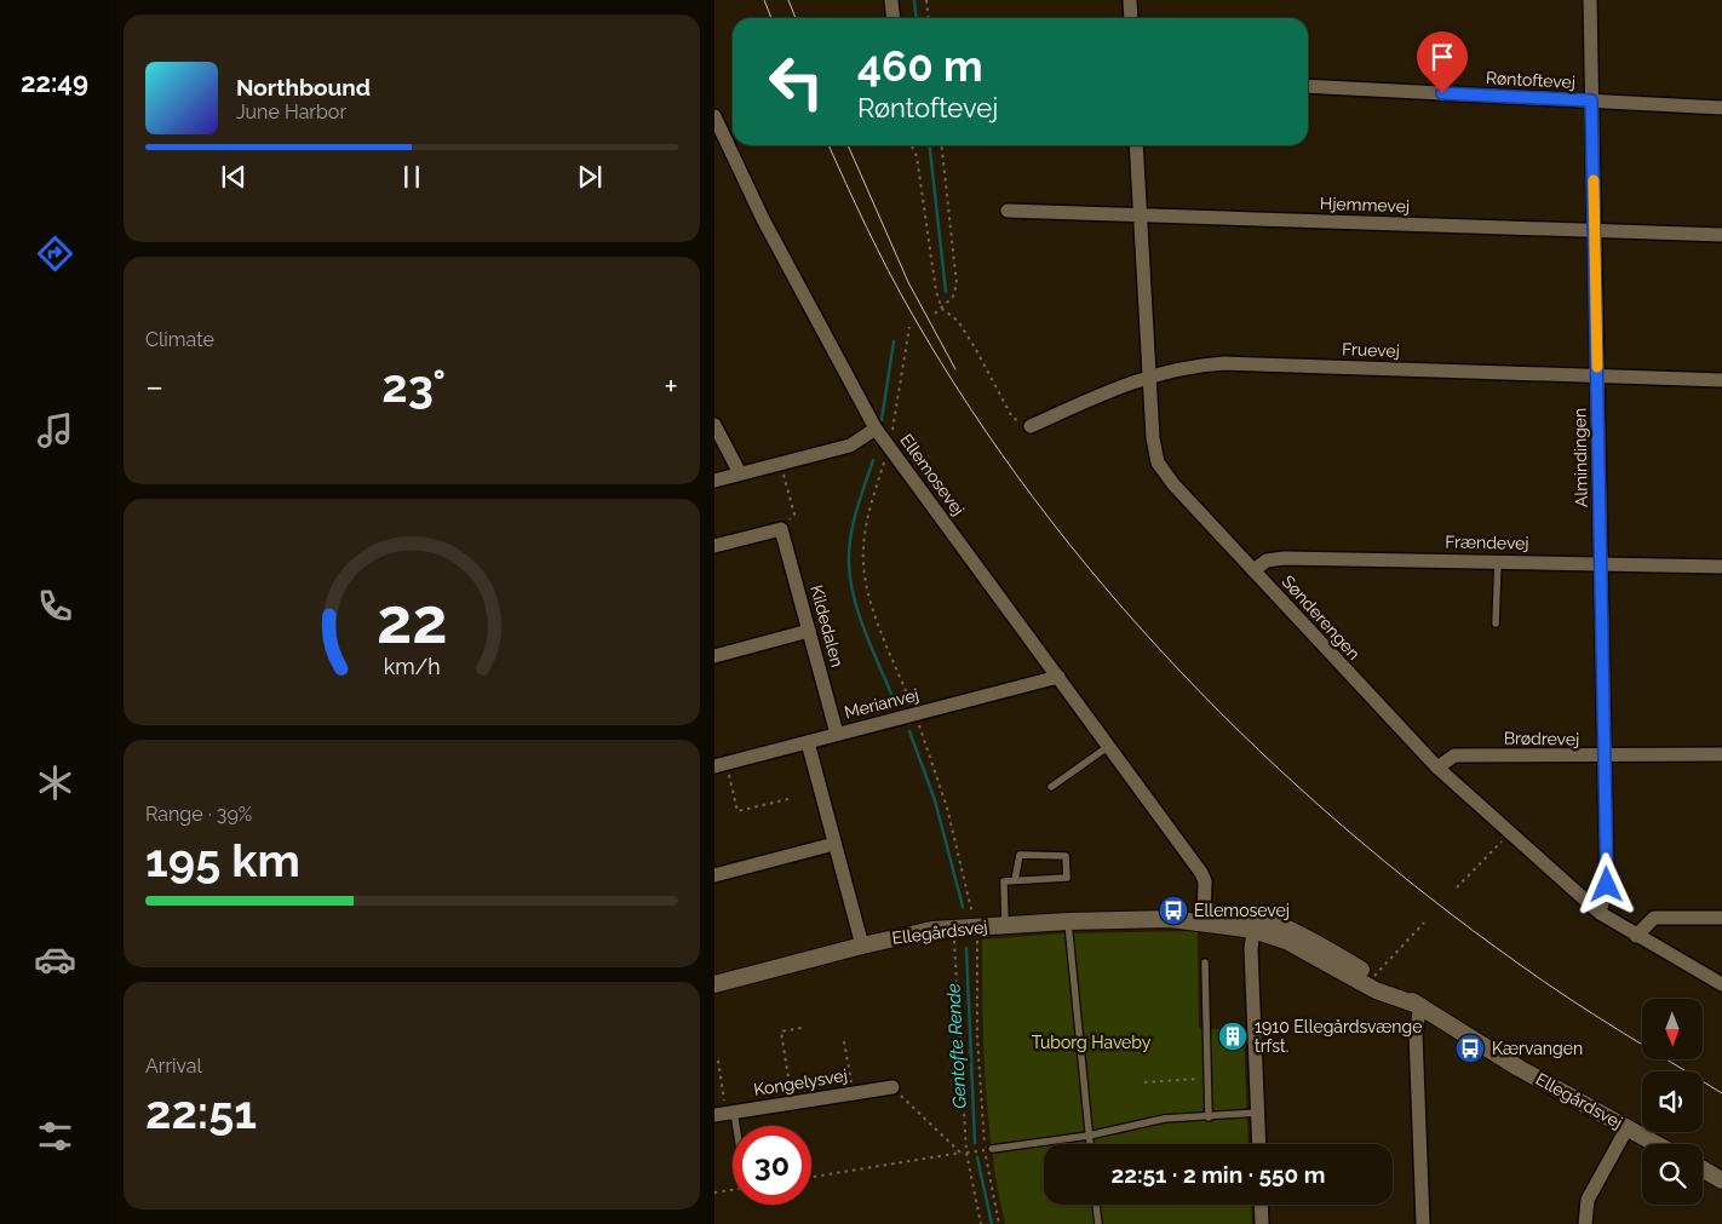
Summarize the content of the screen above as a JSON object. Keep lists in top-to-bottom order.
{
  "streets": {
    "street": [
      "Røntoftevej",
      "Hjemmevej",
      "Fruevej",
      "Almindingen",
      "Ellemosevej",
      "Frændevej",
      "Sønderengen",
      "Kildedalen",
      "Merianvej",
      "Brødrevej",
      "Ellegårdsvej",
      "Kongelysvej"
    ]
  },
  "crossings": [
    ["Røntoftevej", "Almindingen"],
    ["Hjemmevej", "Almindingen"],
    ["Hjemmevej", "Sønderengen"],
    ["Fruevej", "Almindingen"],
    ["Fruevej", "Sønderengen"],
    ["Almindingen", "Frændevej"],
    ["Almindingen", "Sønderengen"],
    ["Almindingen", "Brødrevej"],
    ["Ellemosevej", "Merianvej"],
    ["Ellemosevej", "Ellegårdsvej"],
    ["Frændevej", "Sønderengen"],
    ["Sønderengen", "Brødrevej"],
    ["Kildedalen", "Merianvej"]
  ],
  "water": ["Gentofte Rende"],
  "parks": ["Tuborg Haveby"],
  "places": {
    "bus stop": ["Ellemosevej", "Kærvangen"],
    "building": ["1910 Ellegårdsvænge trfst."]
  },
  "north": "bottom",
  "page": {
    "tabs": "22:49",
    "turn": ["460 m", "Røntoftevej"],
    "song": ["Northbound", "June Harbor"],
    "tile": [
      "Climate",
      ["Range · 39%", "195 km"],
      ["Arrival", "22:51"]
    ],
    "heat": ["−", "23°", "+"],
    "limit": "30",
    "trip": "22:51 · 2 min · 550 m",
    "gauge": ["22", "km/h"]
  }
}
